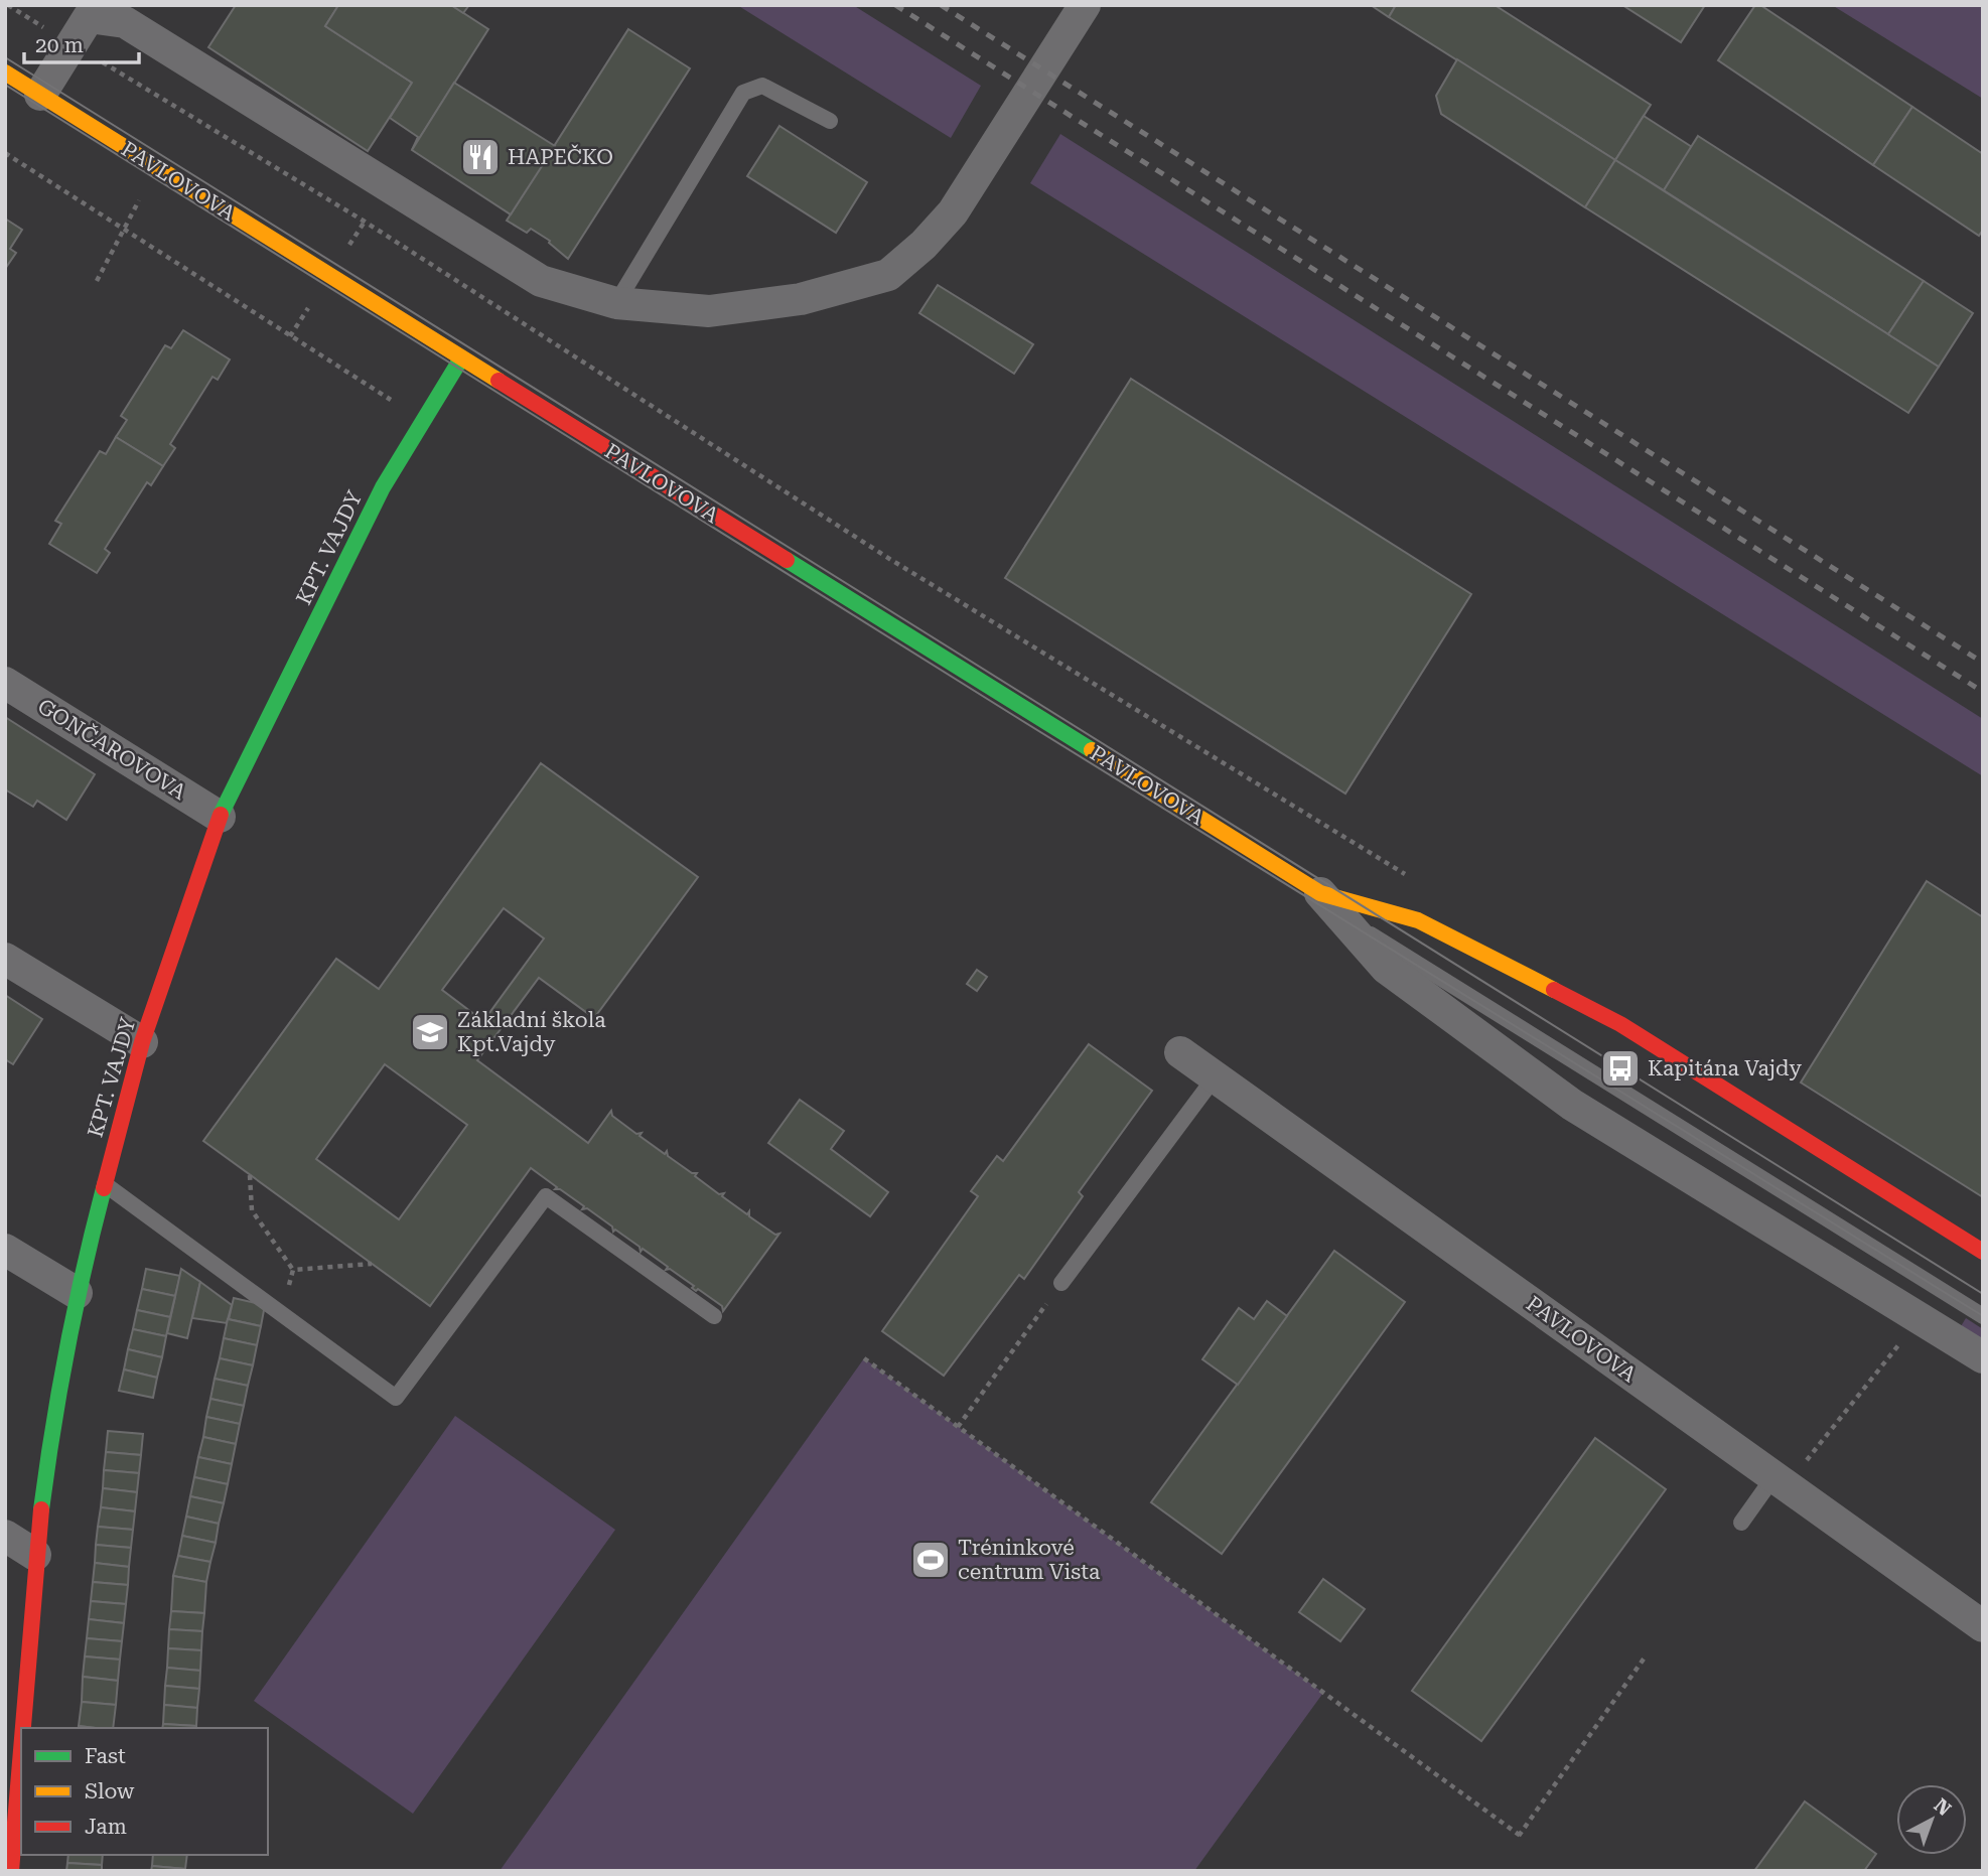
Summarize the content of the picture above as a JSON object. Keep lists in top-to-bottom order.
{
  "streets": {
    "street": ["PAVLOVOVA", "KPT. VAJDY", "GONČAROVOVA"]
  },
  "crossings": [
    ["PAVLOVOVA", "KPT. VAJDY"],
    ["KPT. VAJDY", "GONČAROVOVA"]
  ],
  "places": {
    "restaurant": ["HAPEČKO"],
    "school or university": ["Základní škola Kpt.Vajdy"],
    "bus stop": ["Kapitána Vajdy"],
    "sports": ["Tréninkové centrum Vista"]
  },
  "legend": ["Fast", "Slow", "Jam"],
  "scale_bar": "20 m",
  "north": "top right"
}
